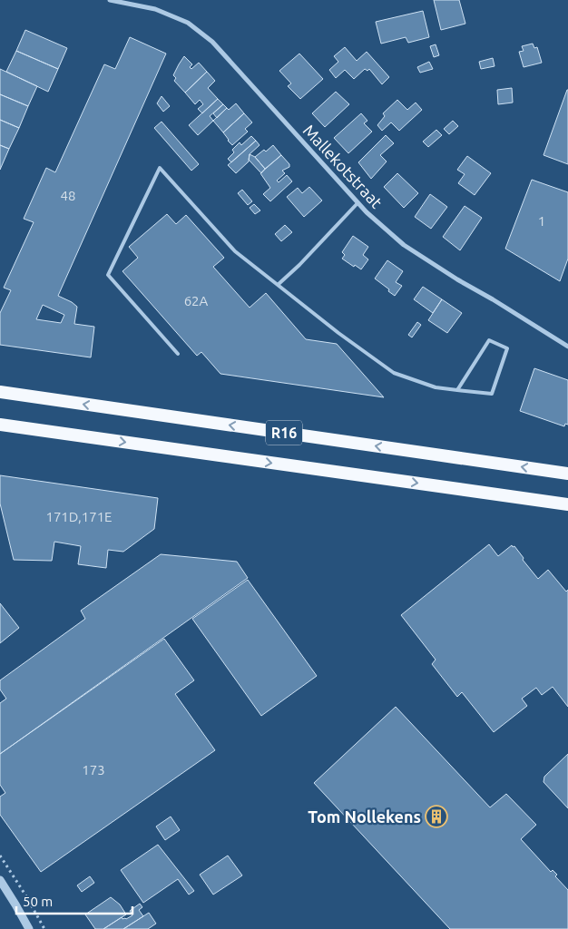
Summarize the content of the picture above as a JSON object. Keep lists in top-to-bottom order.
{
  "streets": {
    "highway": ["R16"],
    "street": ["Mallekotstraat"]
  },
  "places": {
    "building": ["Tom Nollekens"]
  },
  "house_numbers": [
    "48",
    "1",
    "62A",
    "171D,171E",
    "173"
  ],
  "scale_bar": "50 m"
}
